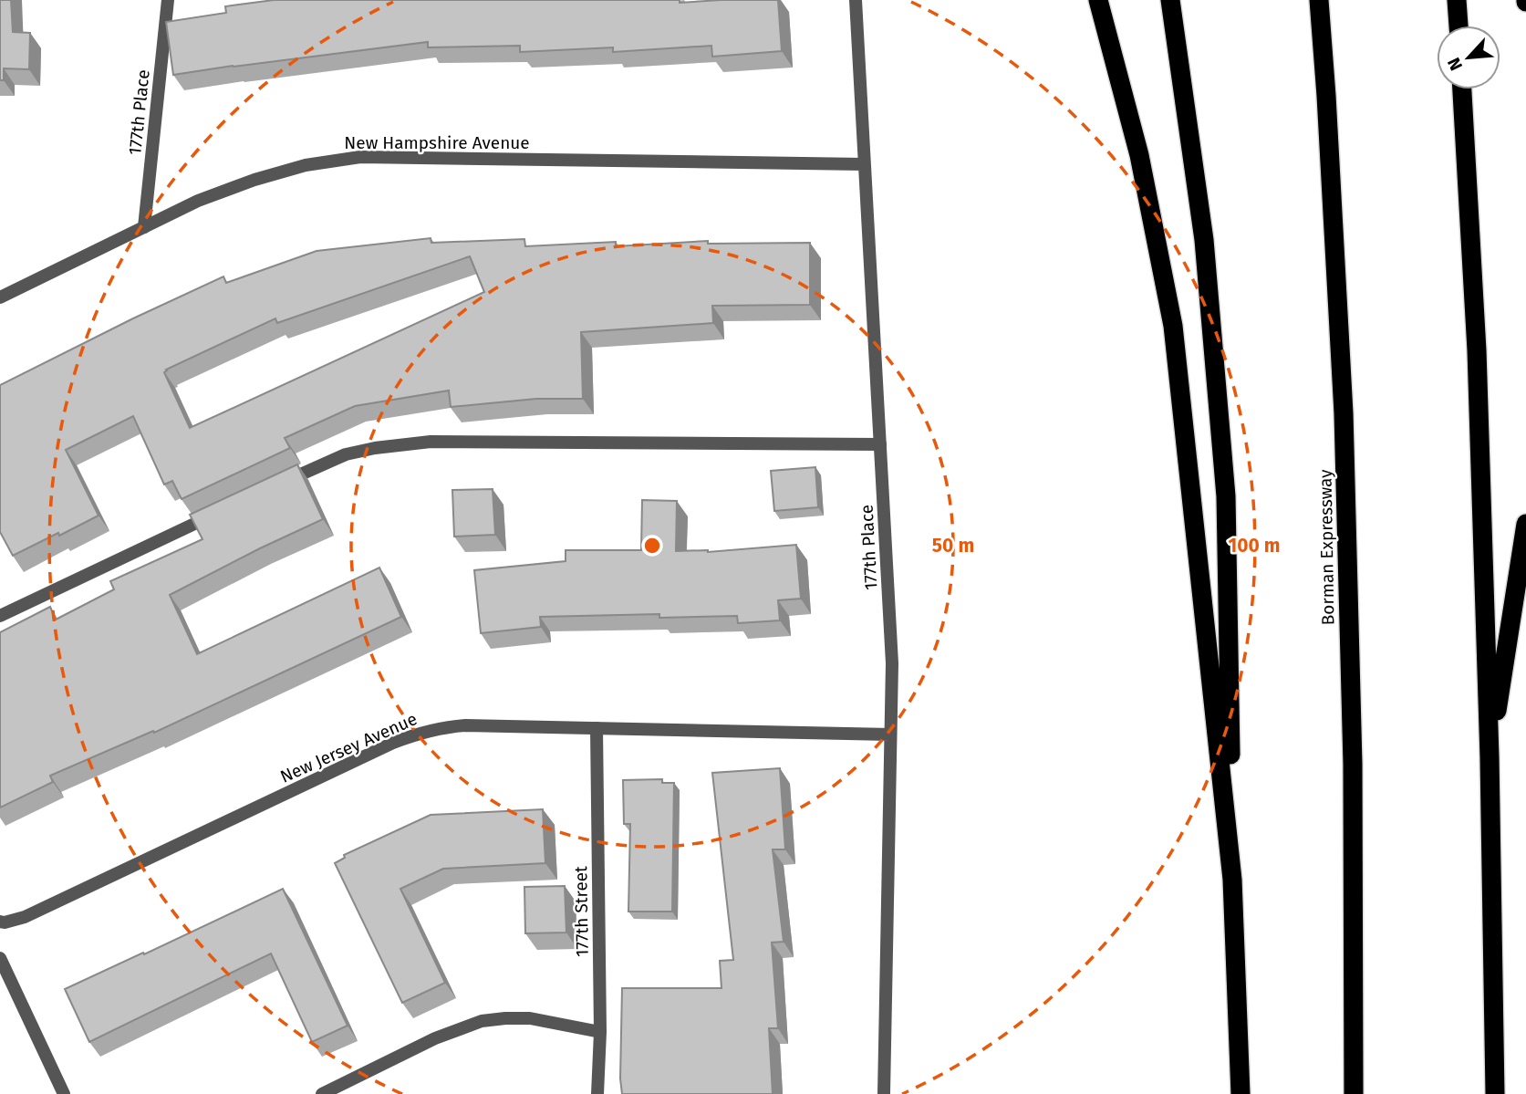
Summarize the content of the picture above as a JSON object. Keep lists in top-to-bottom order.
{
  "streets": {
    "highway": ["Borman Expressway"],
    "street": [
      "177th Place",
      "New Hampshire Avenue",
      "New Jersey Avenue",
      "177th Street"
    ]
  },
  "crossings": [
    ["177th Place", "New Hampshire Avenue"],
    ["177th Place", "New Jersey Avenue"],
    ["New Jersey Avenue", "177th Street"]
  ],
  "north": "bottom left",
  "rings": ["50 m", "100 m"]
}
